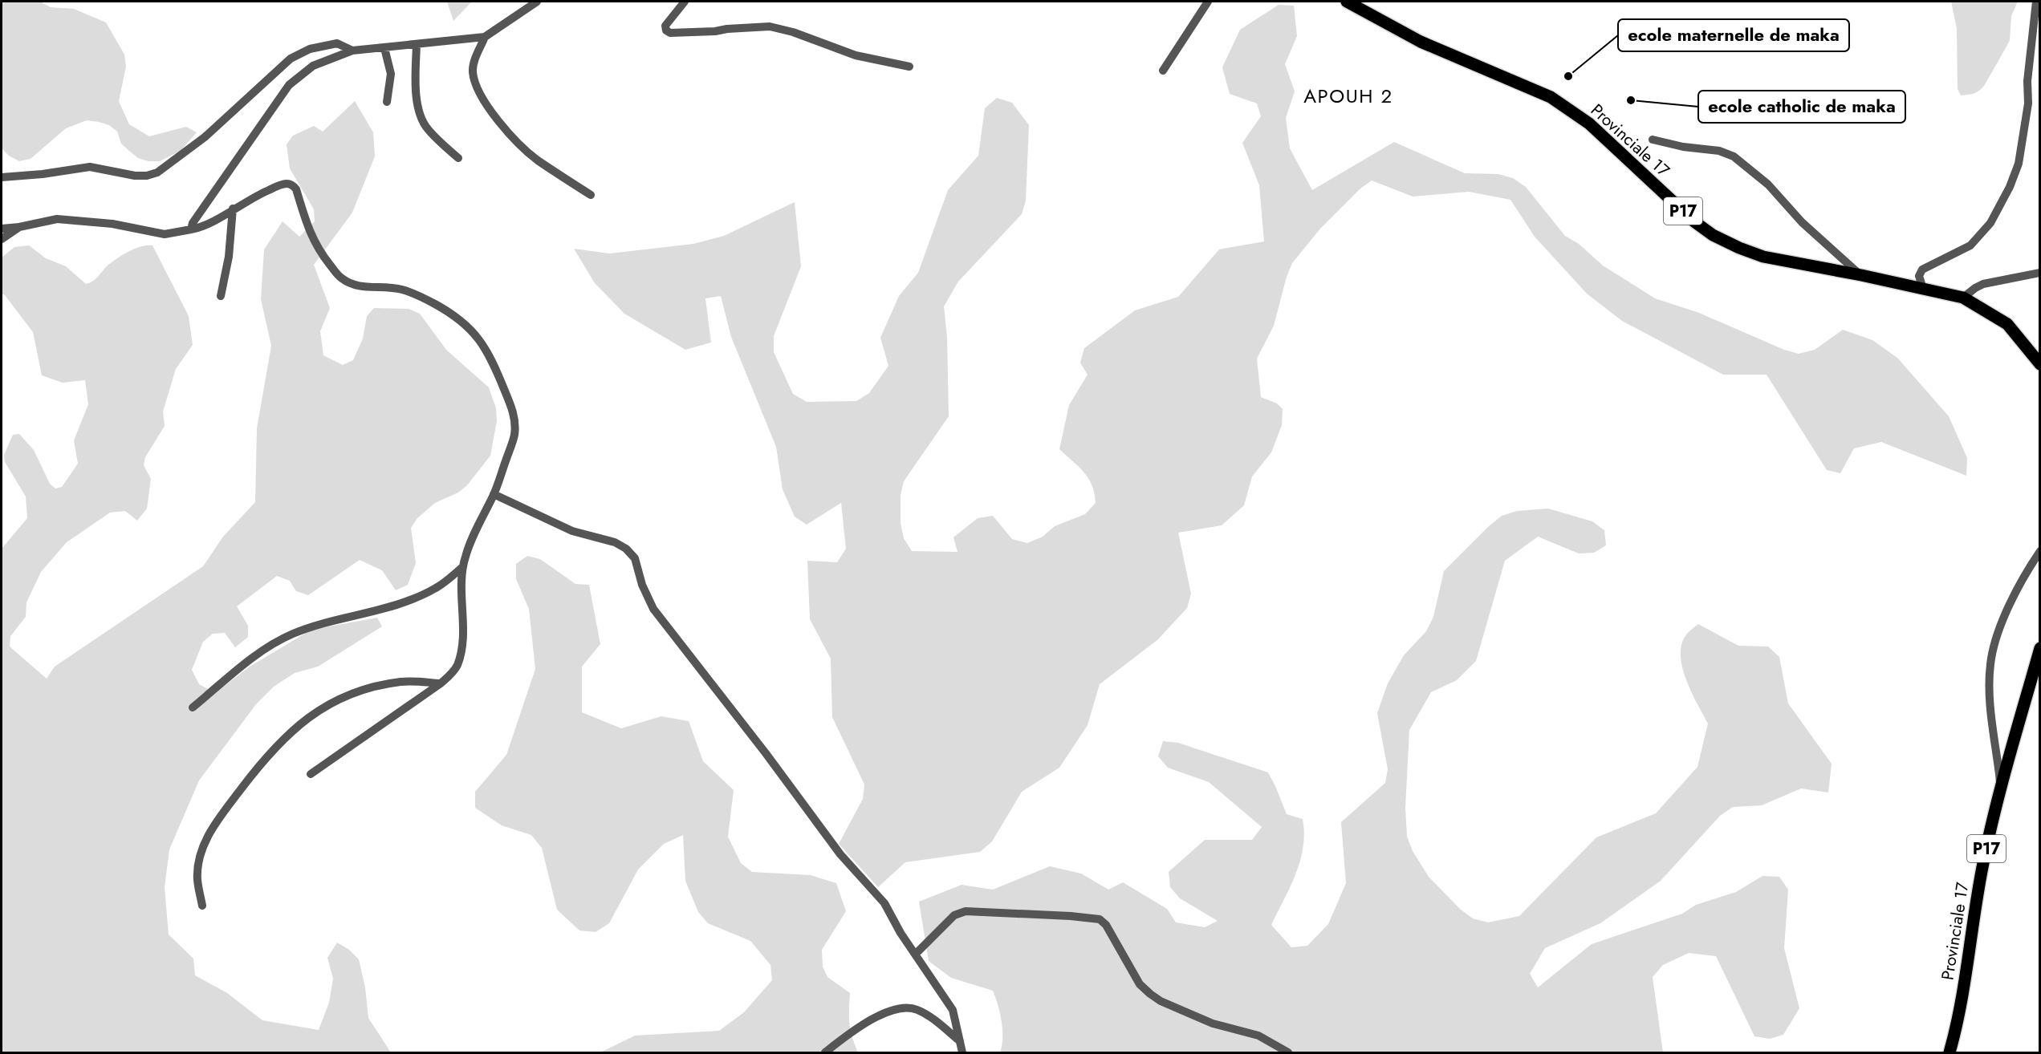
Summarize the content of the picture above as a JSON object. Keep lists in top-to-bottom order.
{
  "streets": {
    "main road": ["Provinciale 17", "P17"]
  },
  "districts": ["APOUH 2"],
  "places": ["ecole maternelle de maka", "ecole catholic de maka"]
}
